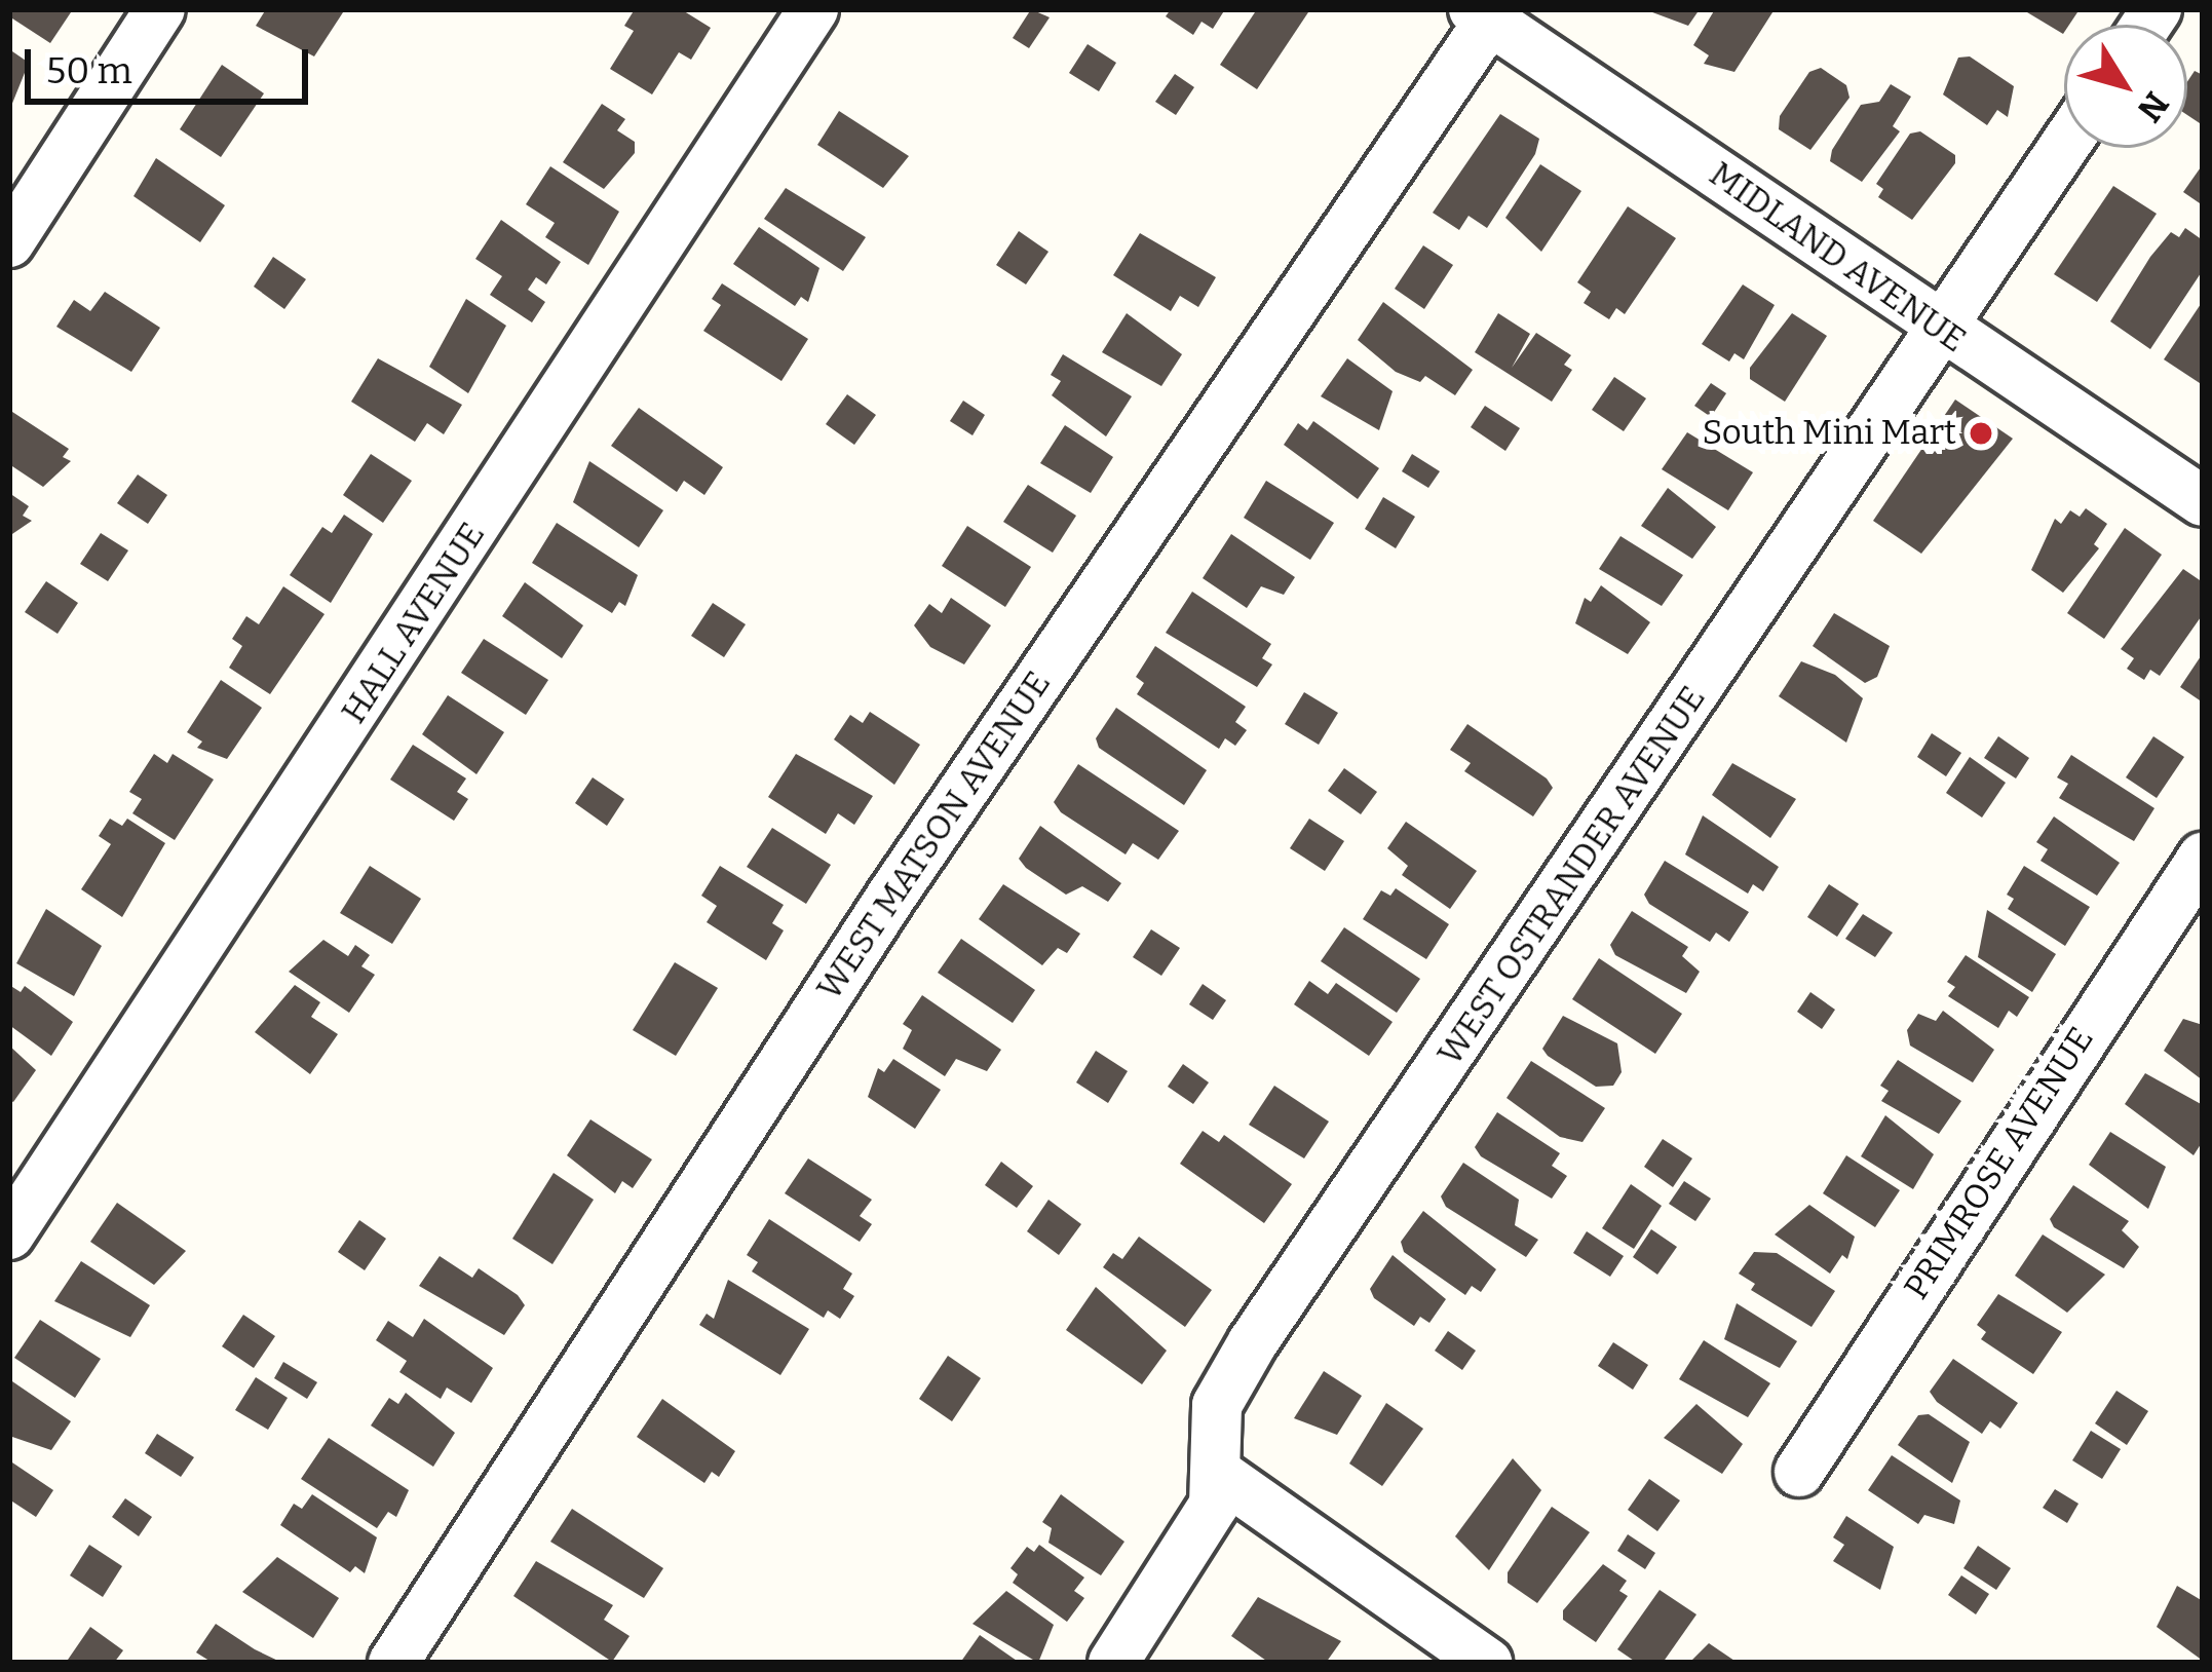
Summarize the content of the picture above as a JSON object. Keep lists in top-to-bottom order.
{
  "streets": {
    "street": [
      "MIDLAND AVENUE",
      "HALL AVENUE",
      "WEST MATSON AVENUE",
      "WEST OSTRANDER AVENUE",
      "PRIMROSE AVENUE"
    ]
  },
  "crossings": [
    ["MIDLAND AVENUE", "WEST MATSON AVENUE"],
    ["MIDLAND AVENUE", "WEST OSTRANDER AVENUE"]
  ],
  "places": ["South Mini Mart"],
  "scale_bar": "50 m",
  "north": "bottom right"
}
